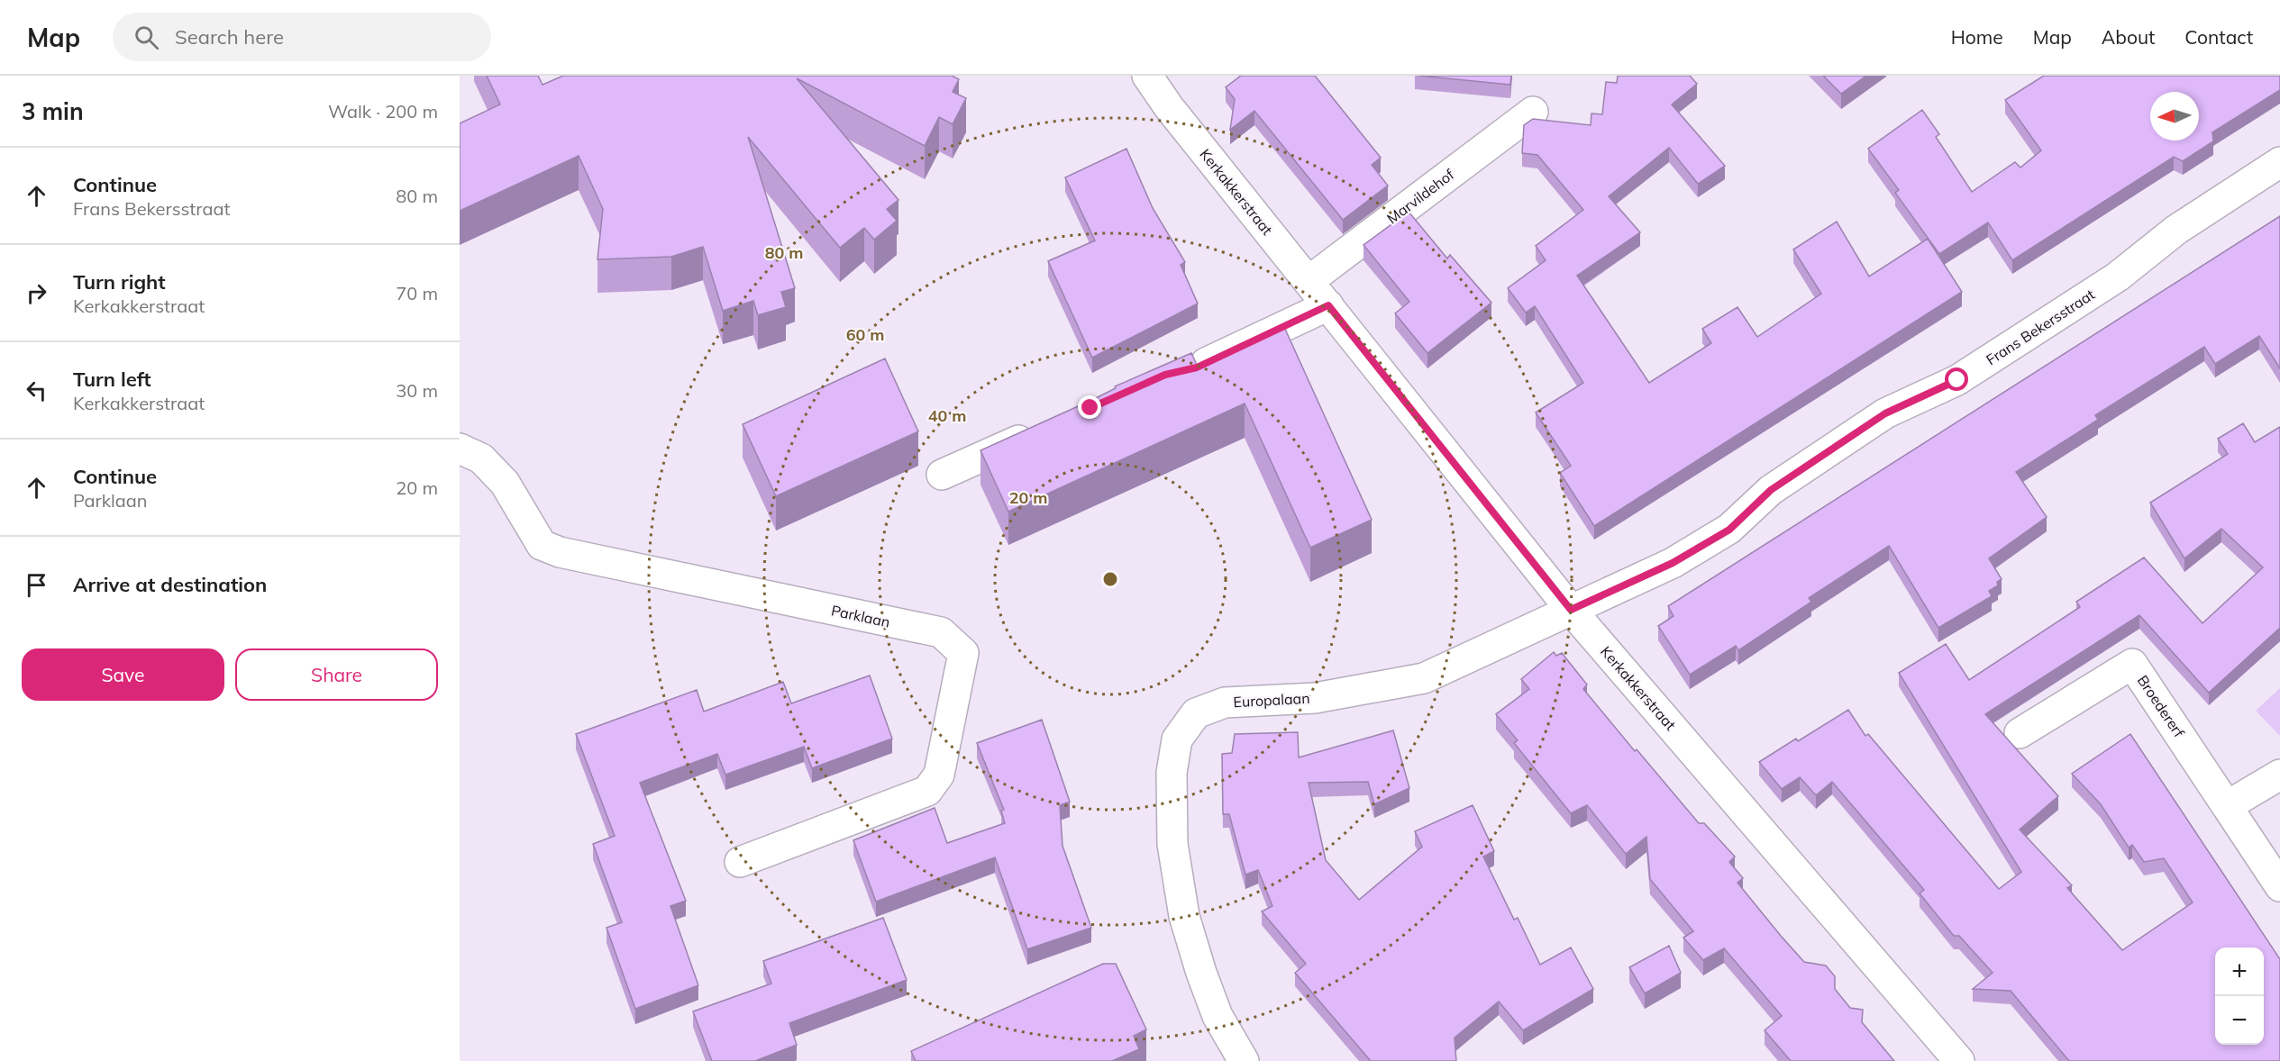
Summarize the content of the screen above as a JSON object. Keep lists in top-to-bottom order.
{
  "streets": {
    "street": [
      "Kerkakkerstraat",
      "Marvildehof",
      "Frans Bekersstraat",
      "Parklaan",
      "Europalaan",
      "Broedererf"
    ]
  },
  "crossings": [
    ["Kerkakkerstraat", "Marvildehof"],
    ["Kerkakkerstraat", "Frans Bekersstraat"],
    ["Kerkakkerstraat", "Europalaan"],
    ["Frans Bekersstraat", "Europalaan"]
  ],
  "north": "left",
  "page": {
    "header": "Map",
    "search": "Search here",
    "nav": [
      "Home",
      "Map",
      "About",
      "Contact"
    ],
    "heading": ["3 min", "Walk · 200 m"],
    "list": [
      ["Continue", "Frans Bekersstraat", "80 m"],
      ["Turn right", "Kerkakkerstraat", "70 m"],
      ["Turn left", "Kerkakkerstraat", "30 m"],
      ["Continue", "Parklaan", "20 m"],
      "Arrive at destination"
    ],
    "buttons": ["Save", "Share"],
    "map_buttons": ["+", "−"]
  },
  "rings": [
    "80 m",
    "60 m",
    "40 m",
    "20 m"
  ]
}
